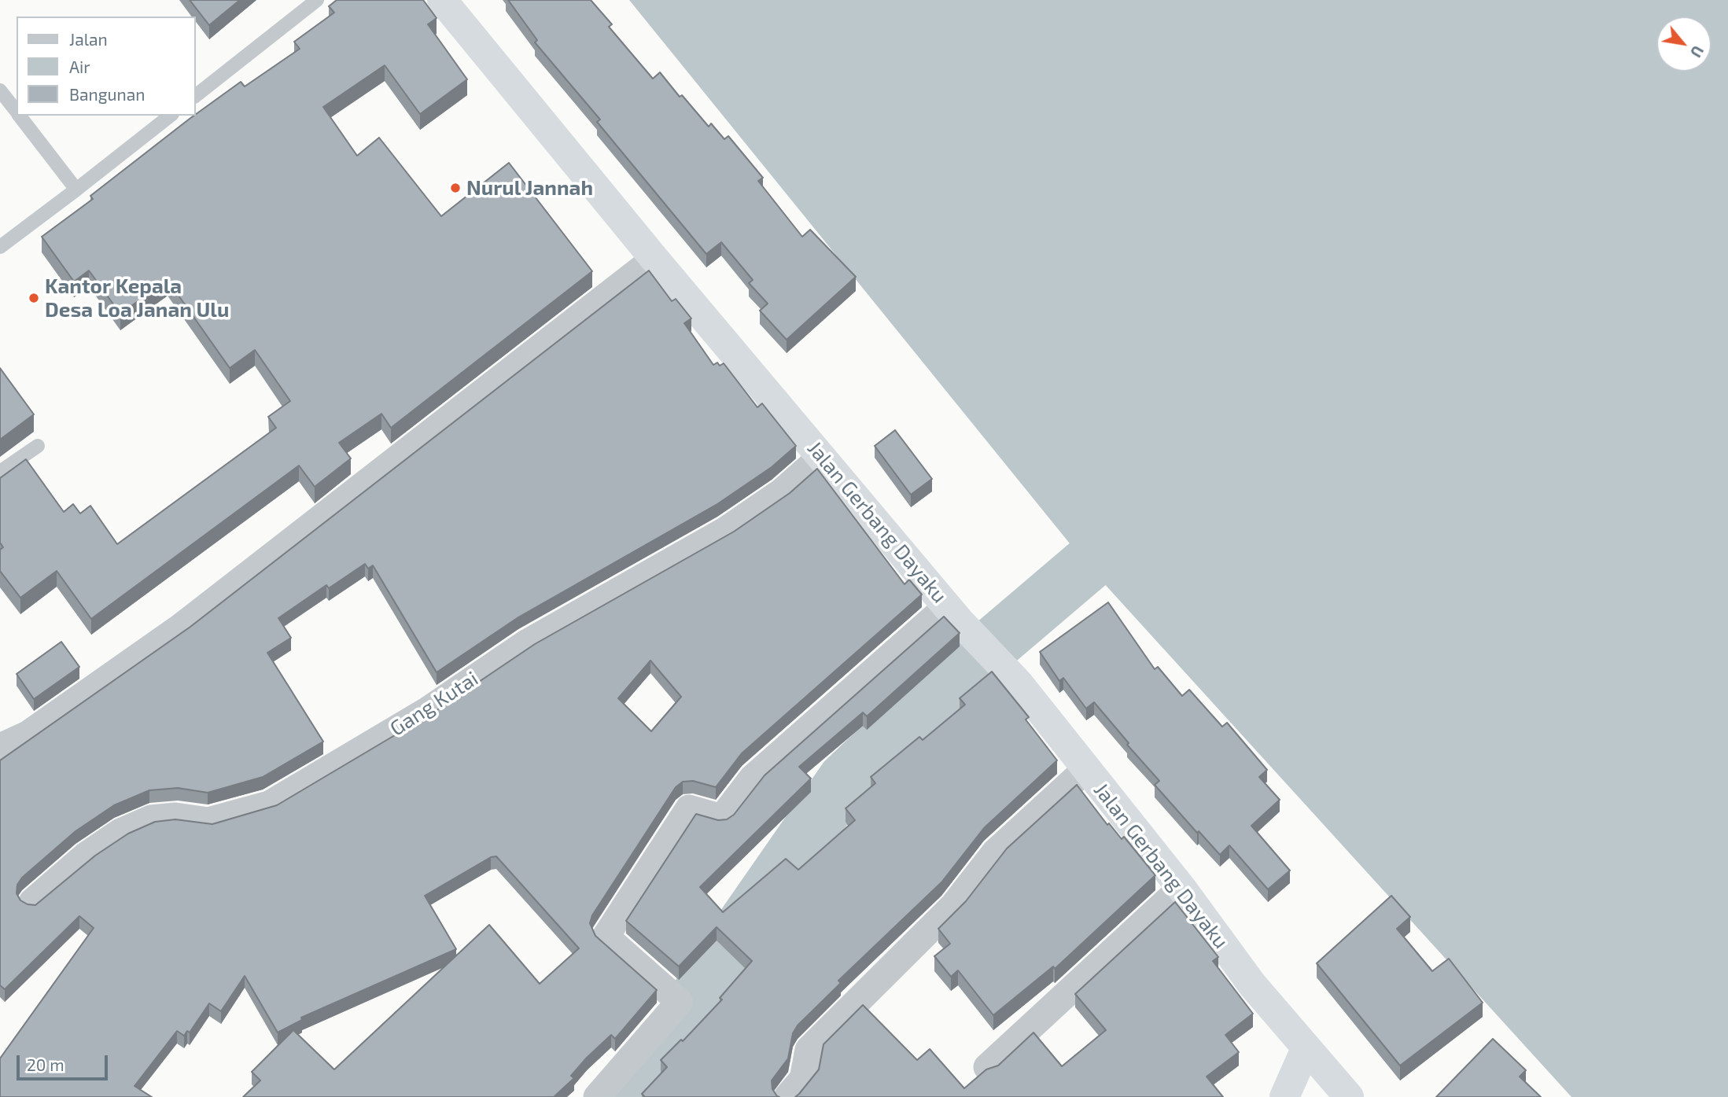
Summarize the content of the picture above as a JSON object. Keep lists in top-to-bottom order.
{
  "streets": {
    "highway": ["Jalan Gerbang Dayaku"],
    "street": ["Gang Kutai"]
  },
  "crossings": [
    ["Jalan Gerbang Dayaku", "Gang Kutai"]
  ],
  "places": ["Nurul Jannah", "Kantor Kepala Desa Loa Janan Ulu"],
  "legend": ["Jalan", "Air", "Bangunan"],
  "scale_bar": "20 m",
  "north": "bottom right"
}
